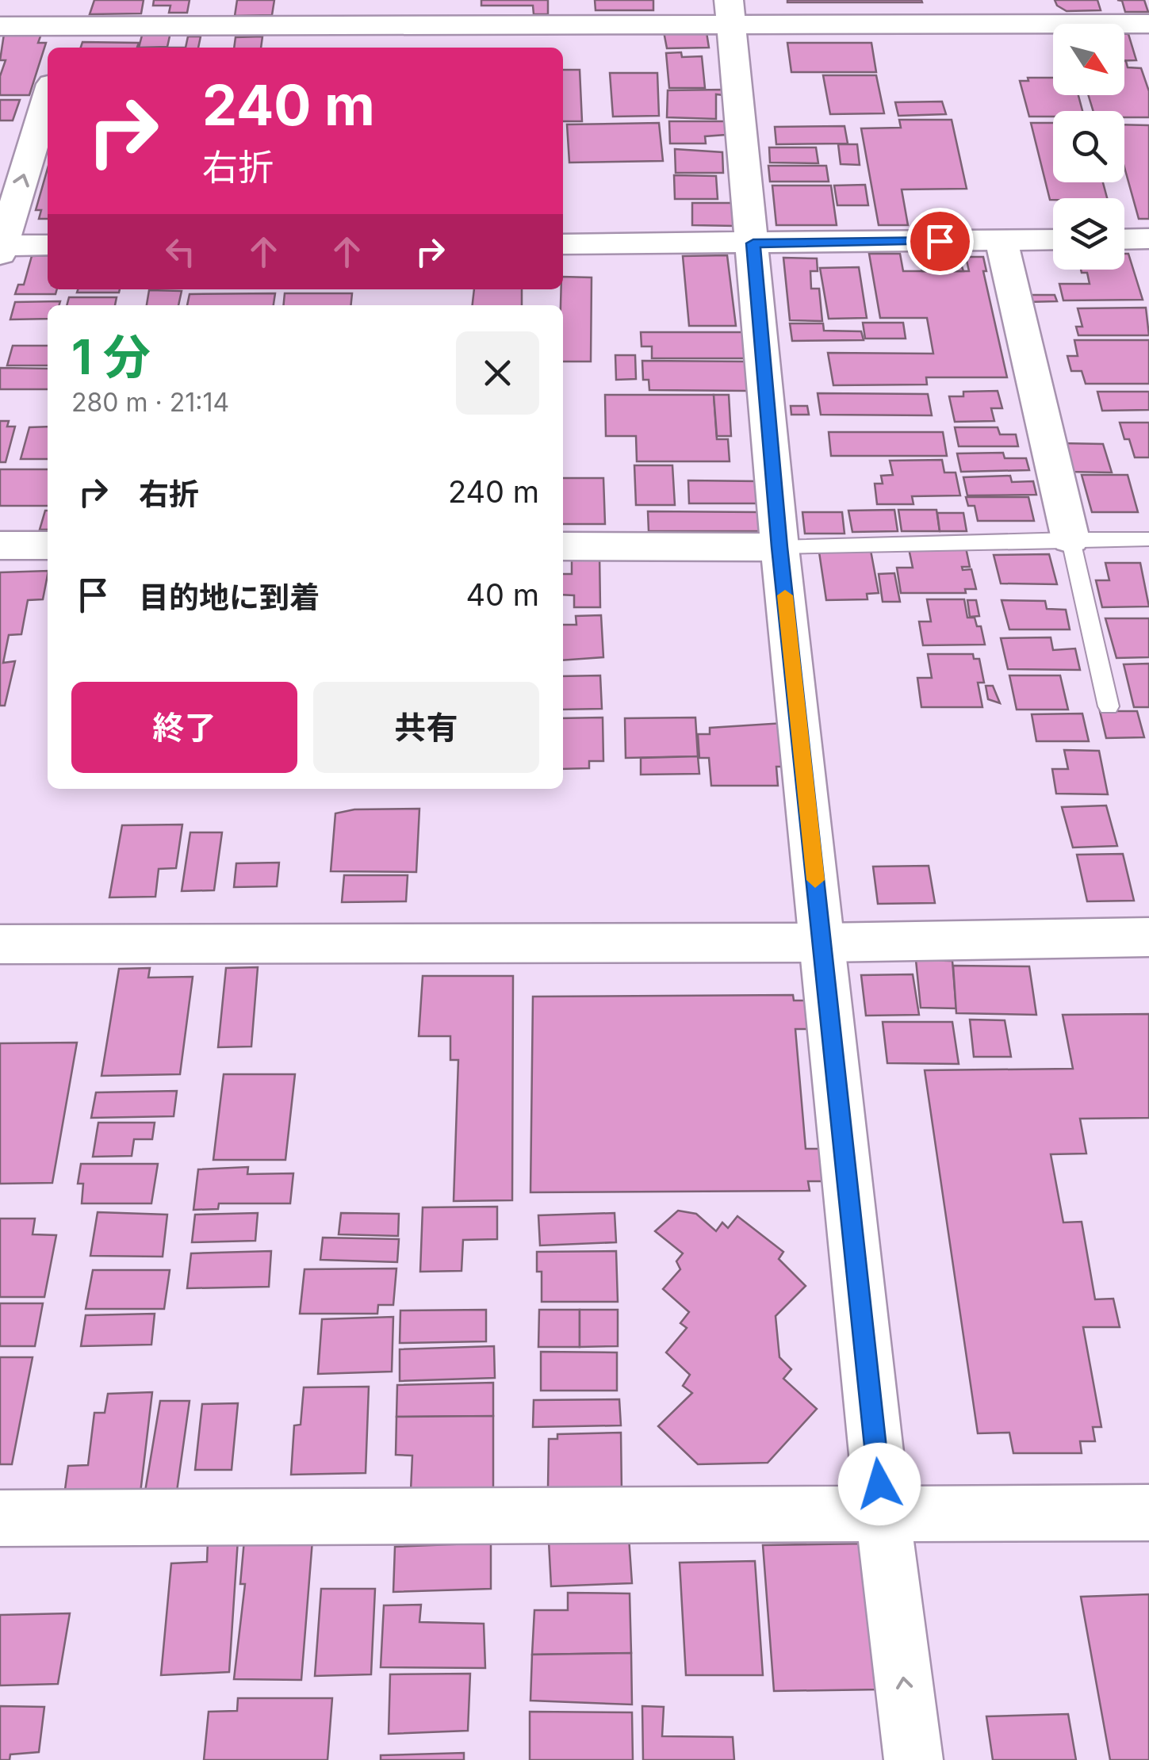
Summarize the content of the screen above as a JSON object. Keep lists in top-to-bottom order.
{
  "north": "bottom right",
  "page": {
    "turn": ["240 m", "右折"],
    "heading": ["1 分", "280 m · 21:14"],
    "list": [
      {
        "name": "右折",
        "value": "240 m"
      },
      {
        "name": "目的地に到着",
        "value": "40 m"
      }
    ],
    "buttons": ["終了", "共有"]
  }
}
